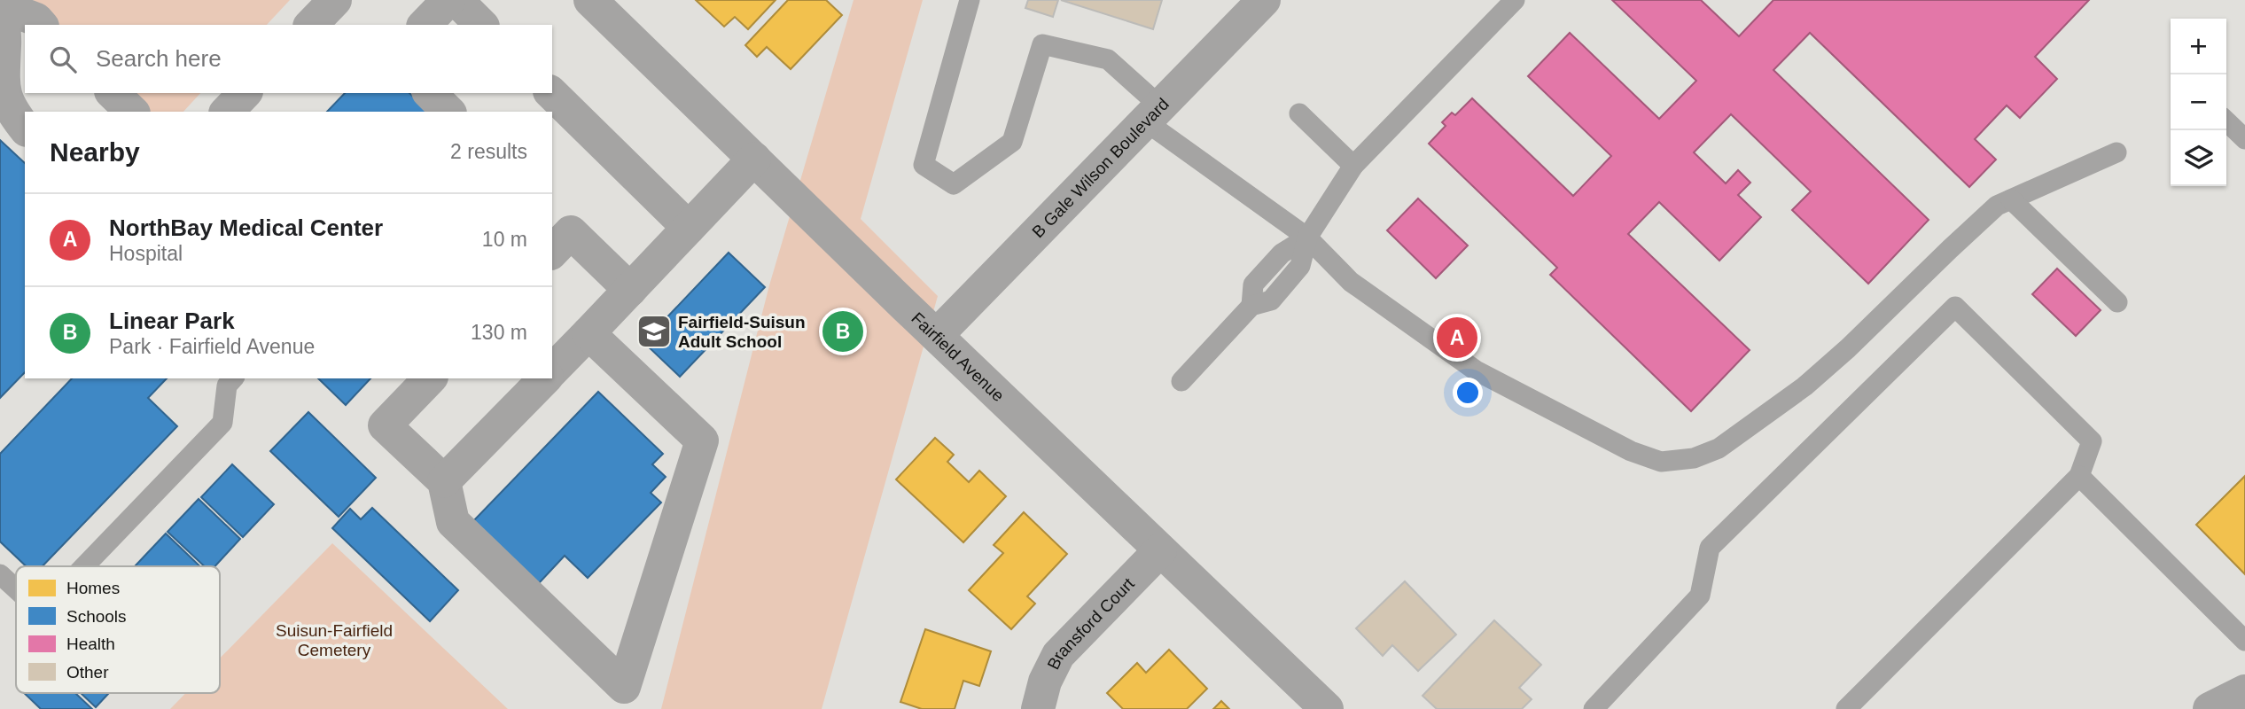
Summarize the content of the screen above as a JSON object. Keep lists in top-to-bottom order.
{
  "streets": {
    "street": ["B Gale Wilson Boulevard", "Fairfield Avenue", "Bransford Court"]
  },
  "crossings": [
    ["B Gale Wilson Boulevard", "Fairfield Avenue"],
    ["Fairfield Avenue", "Bransford Court"]
  ],
  "parks": ["Suisun-Fairfield Cemetery"],
  "places": {
    "school or university": ["Fairfield-Suisun Adult School"]
  },
  "legend": [
    "Homes",
    "Schools",
    "Health",
    "Other"
  ],
  "page": {
    "map_buttons": ["+", "−"],
    "search": "Search here",
    "heading": ["Nearby", "2 results"],
    "list": [
      {
        "mark": "A",
        "name": "NorthBay Medical Center",
        "note": "Hospital",
        "value": "10 m"
      },
      {
        "mark": "B",
        "name": "Linear Park",
        "note": "Park · Fairfield Avenue",
        "value": "130 m"
      }
    ],
    "pins": ["B", "A"]
  }
}
